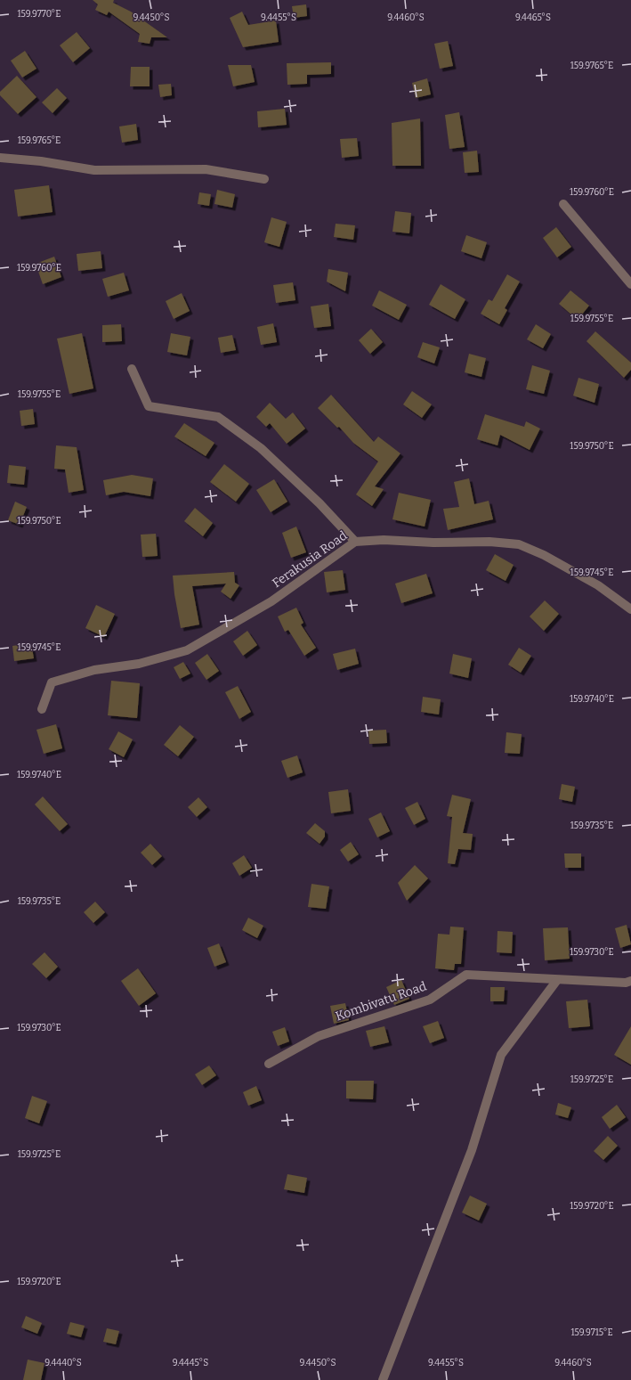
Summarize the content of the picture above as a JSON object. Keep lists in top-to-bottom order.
{
  "streets": {
    "street": ["Ferakusia Road", "Kombivatu Road"]
  },
  "coordinates": [
    "159.9770°E",
    "9.4450°S",
    "9.4455°S",
    "9.4460°S",
    "9.4465°S",
    "159.9765°E",
    "159.9760°E",
    "159.9755°E",
    "159.9750°E",
    "159.9745°E",
    "159.9740°E",
    "159.9735°E",
    "159.9730°E",
    "159.9725°E",
    "159.9720°E",
    "159.9715°E",
    "9.4440°S",
    "9.4445°S"
  ]
}
